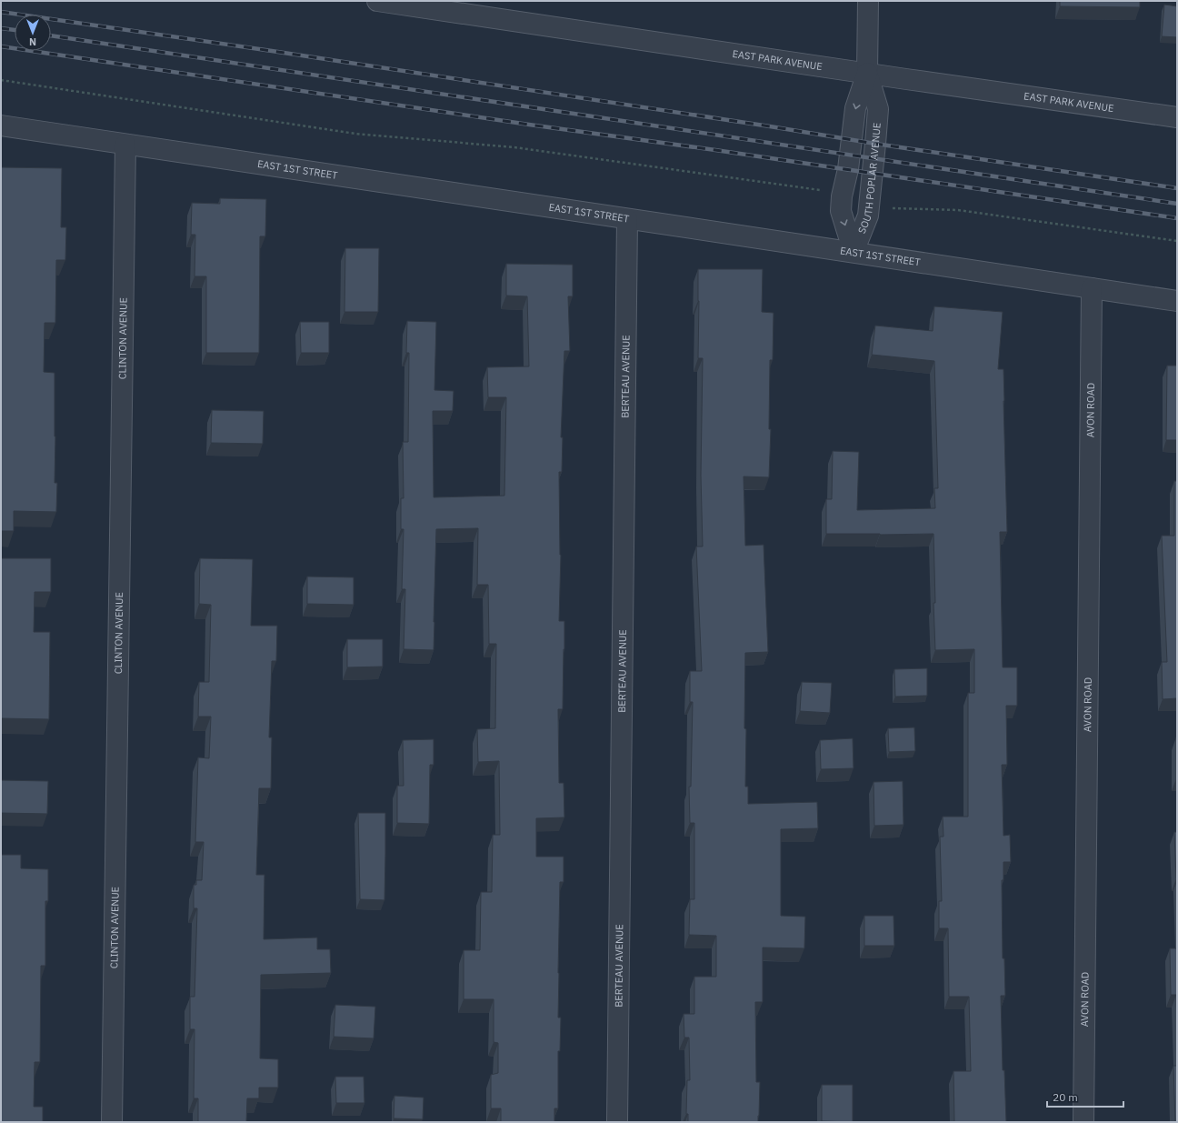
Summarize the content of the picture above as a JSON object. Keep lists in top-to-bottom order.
{
  "streets": {
    "street": [
      "EAST PARK AVENUE",
      "EAST 1ST STREET",
      "SOUTH POPLAR AVENUE",
      "CLINTON AVENUE",
      "BERTEAU AVENUE",
      "AVON ROAD"
    ]
  },
  "crossings": [
    ["EAST PARK AVENUE", "SOUTH POPLAR AVENUE"],
    ["EAST 1ST STREET", "SOUTH POPLAR AVENUE"],
    ["EAST 1ST STREET", "CLINTON AVENUE"],
    ["EAST 1ST STREET", "BERTEAU AVENUE"],
    ["EAST 1ST STREET", "AVON ROAD"]
  ],
  "scale_bar": "20 m",
  "north": "bottom"
}
